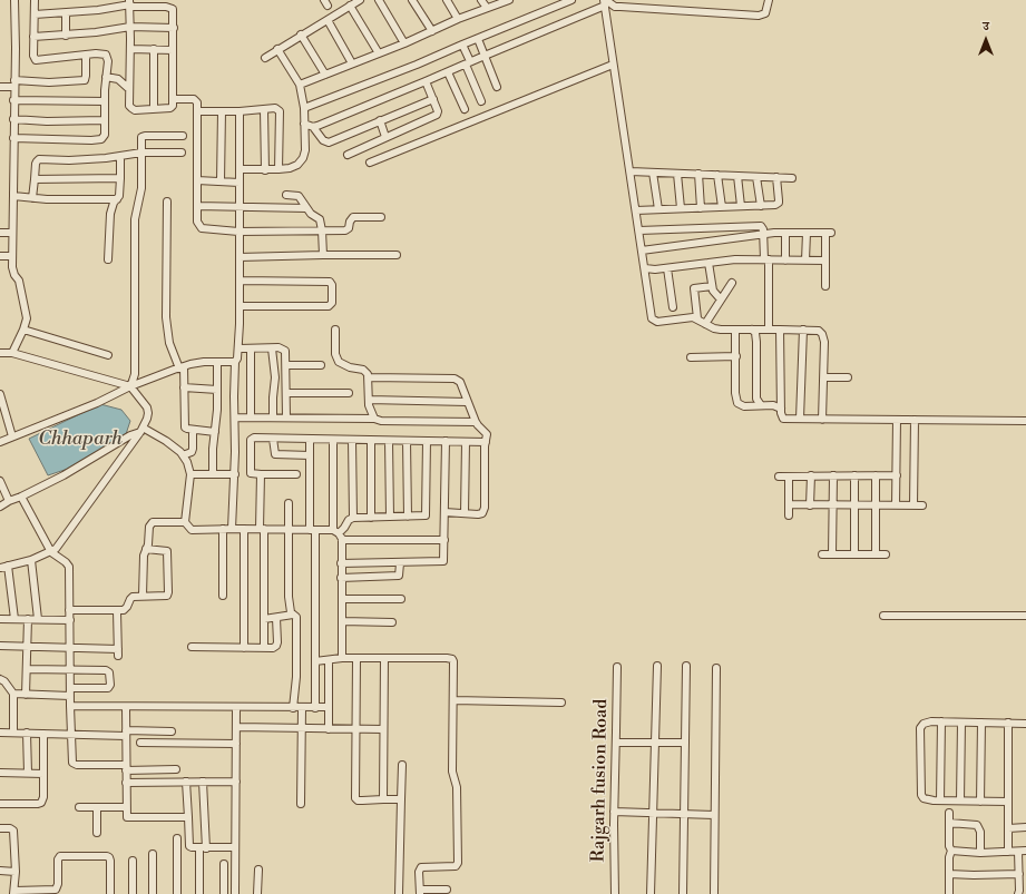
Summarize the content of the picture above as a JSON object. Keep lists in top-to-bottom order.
{
  "streets": {
    "street": ["Rajgarh fusion Road"]
  },
  "water": ["Chhaparh"],
  "north": "top"
}
